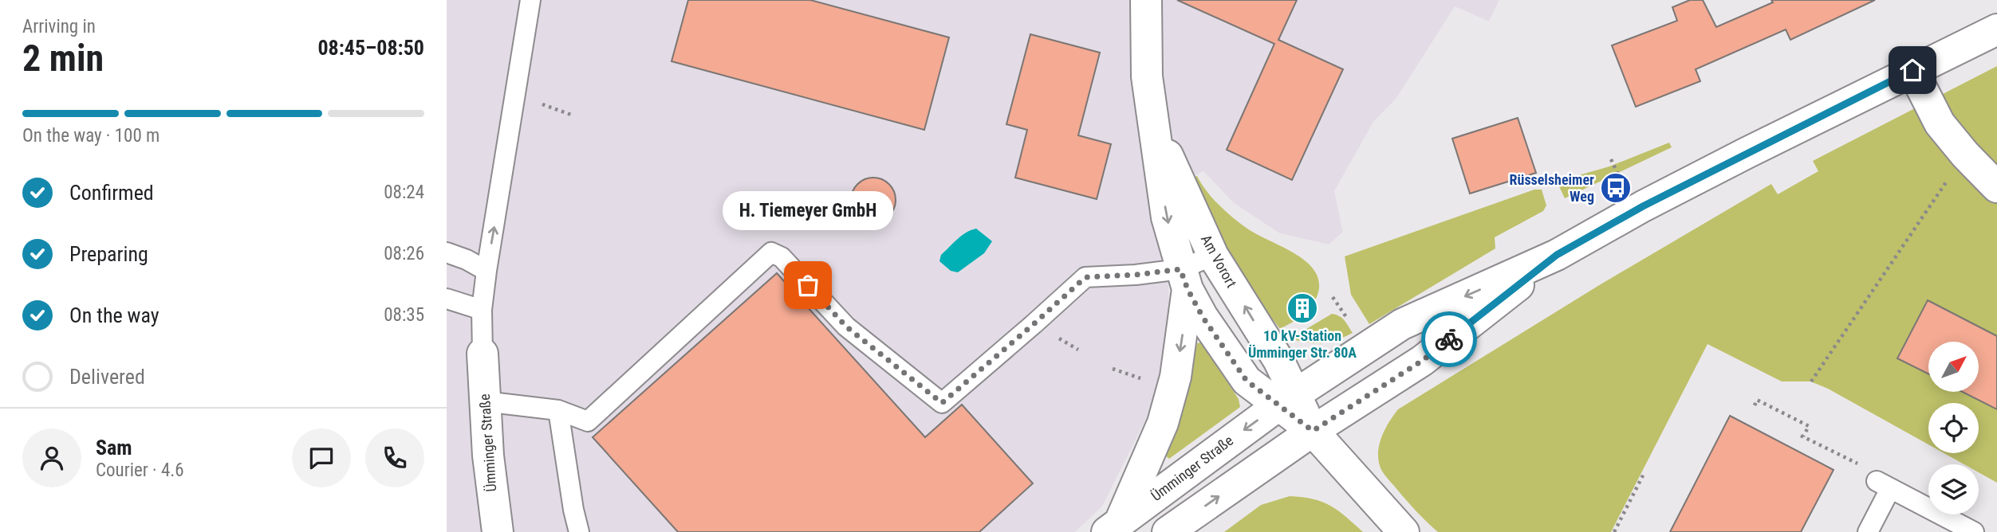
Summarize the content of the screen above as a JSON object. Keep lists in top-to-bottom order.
{
  "streets": {
    "street": ["Am Vorort", "Ümminger Straße"]
  },
  "crossings": [
    ["Am Vorort", "Ümminger Straße"]
  ],
  "places": {
    "bus stop": ["Rüsselsheimer Weg"],
    "other": ["H. Tiemeyer GmbH"],
    "building": ["10 kV-Station Ümminger Str. 80A"]
  },
  "north": "top right",
  "page": {
    "heading": ["2 min", "Arriving in", "08:45–08:50"],
    "panel": ["Sam", "Courier · 4.6"],
    "bar": "On the way · 100 m",
    "list": [
      ["Confirmed", "08:24"],
      ["Preparing", "08:26"],
      ["On the way", "08:35"],
      "Delivered"
    ],
    "bubble": "H. Tiemeyer GmbH"
  }
}
